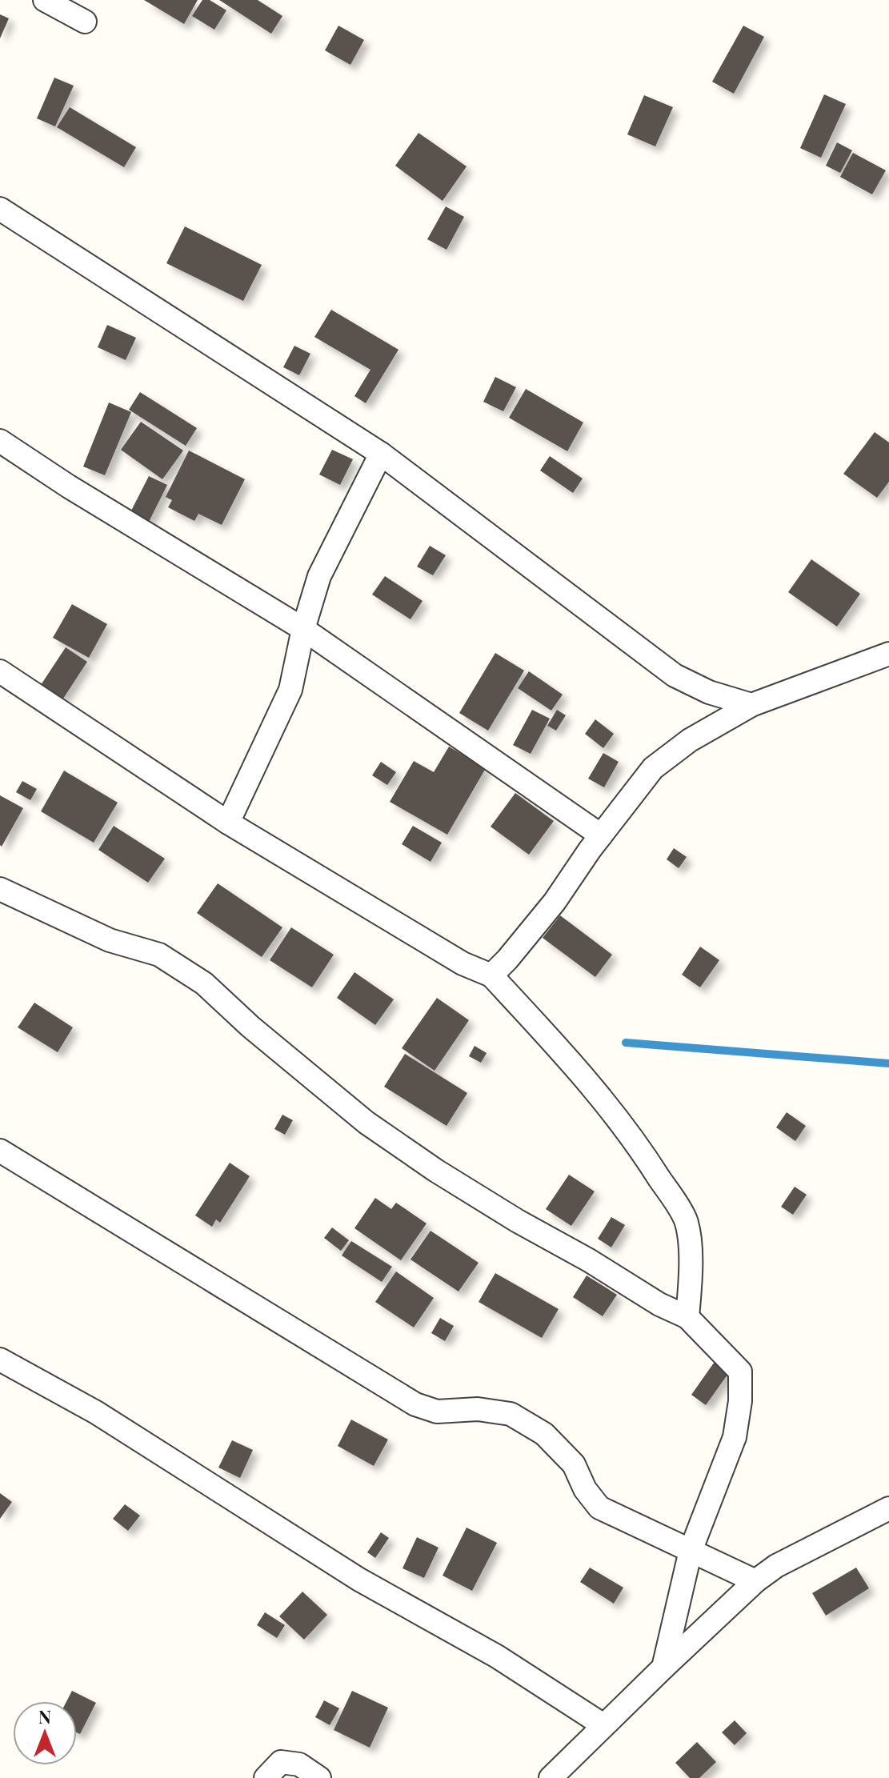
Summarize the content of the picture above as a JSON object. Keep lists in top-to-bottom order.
{
  "north": "top"
}
